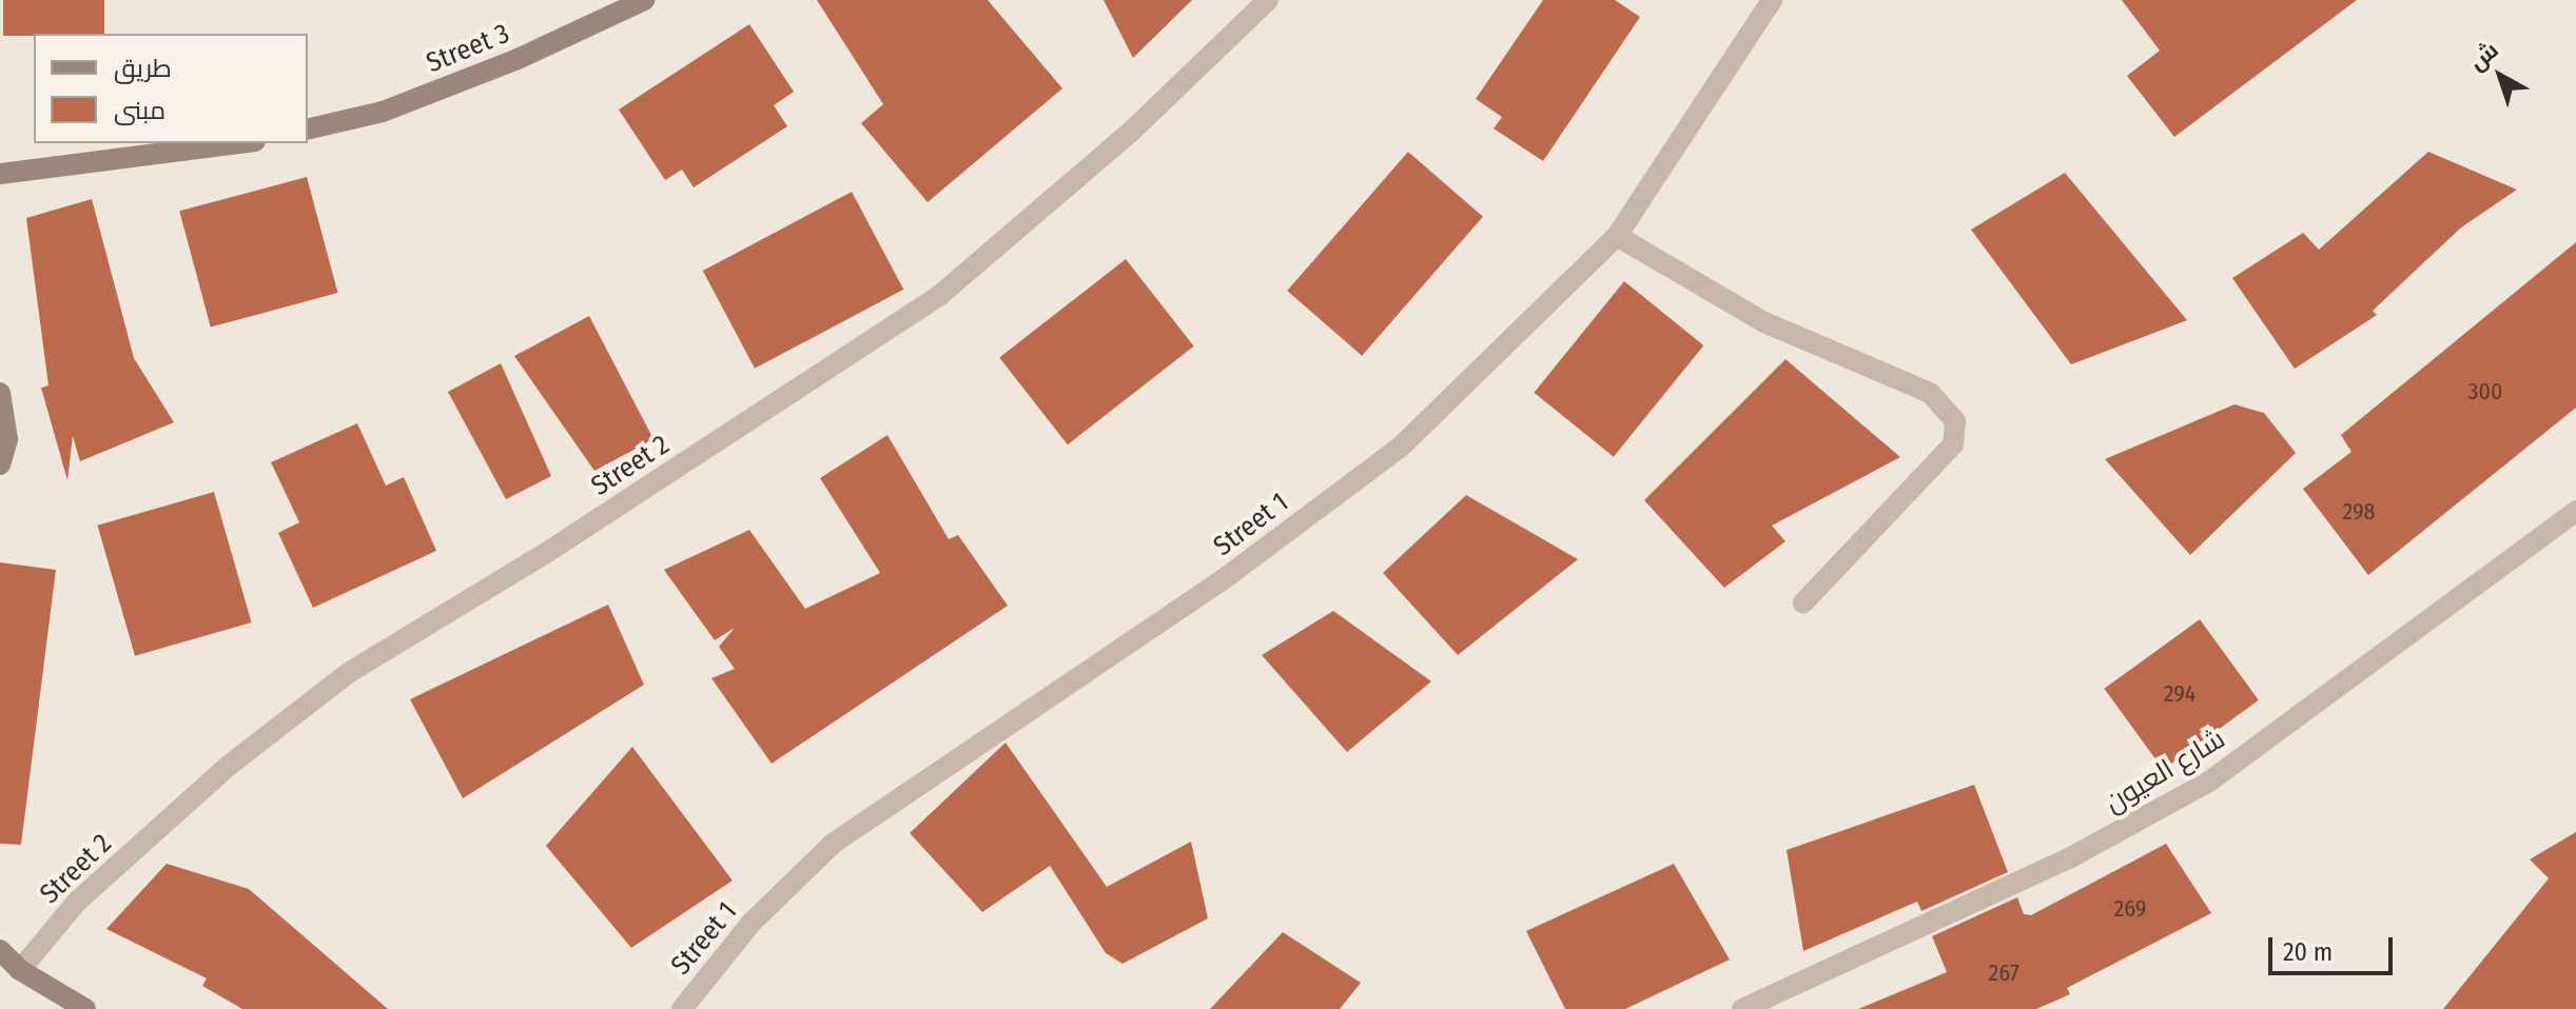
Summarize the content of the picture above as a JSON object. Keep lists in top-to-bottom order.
{
  "streets": {
    "street": [
      "Street 3",
      "Street 2",
      "Street 1",
      "شارع العيون"
    ]
  },
  "house_numbers": [
    "300",
    "298",
    "294",
    "269",
    "267"
  ],
  "legend": ["طريق", "مبنى"],
  "scale_bar": "20 m",
  "north": "top left"
}
